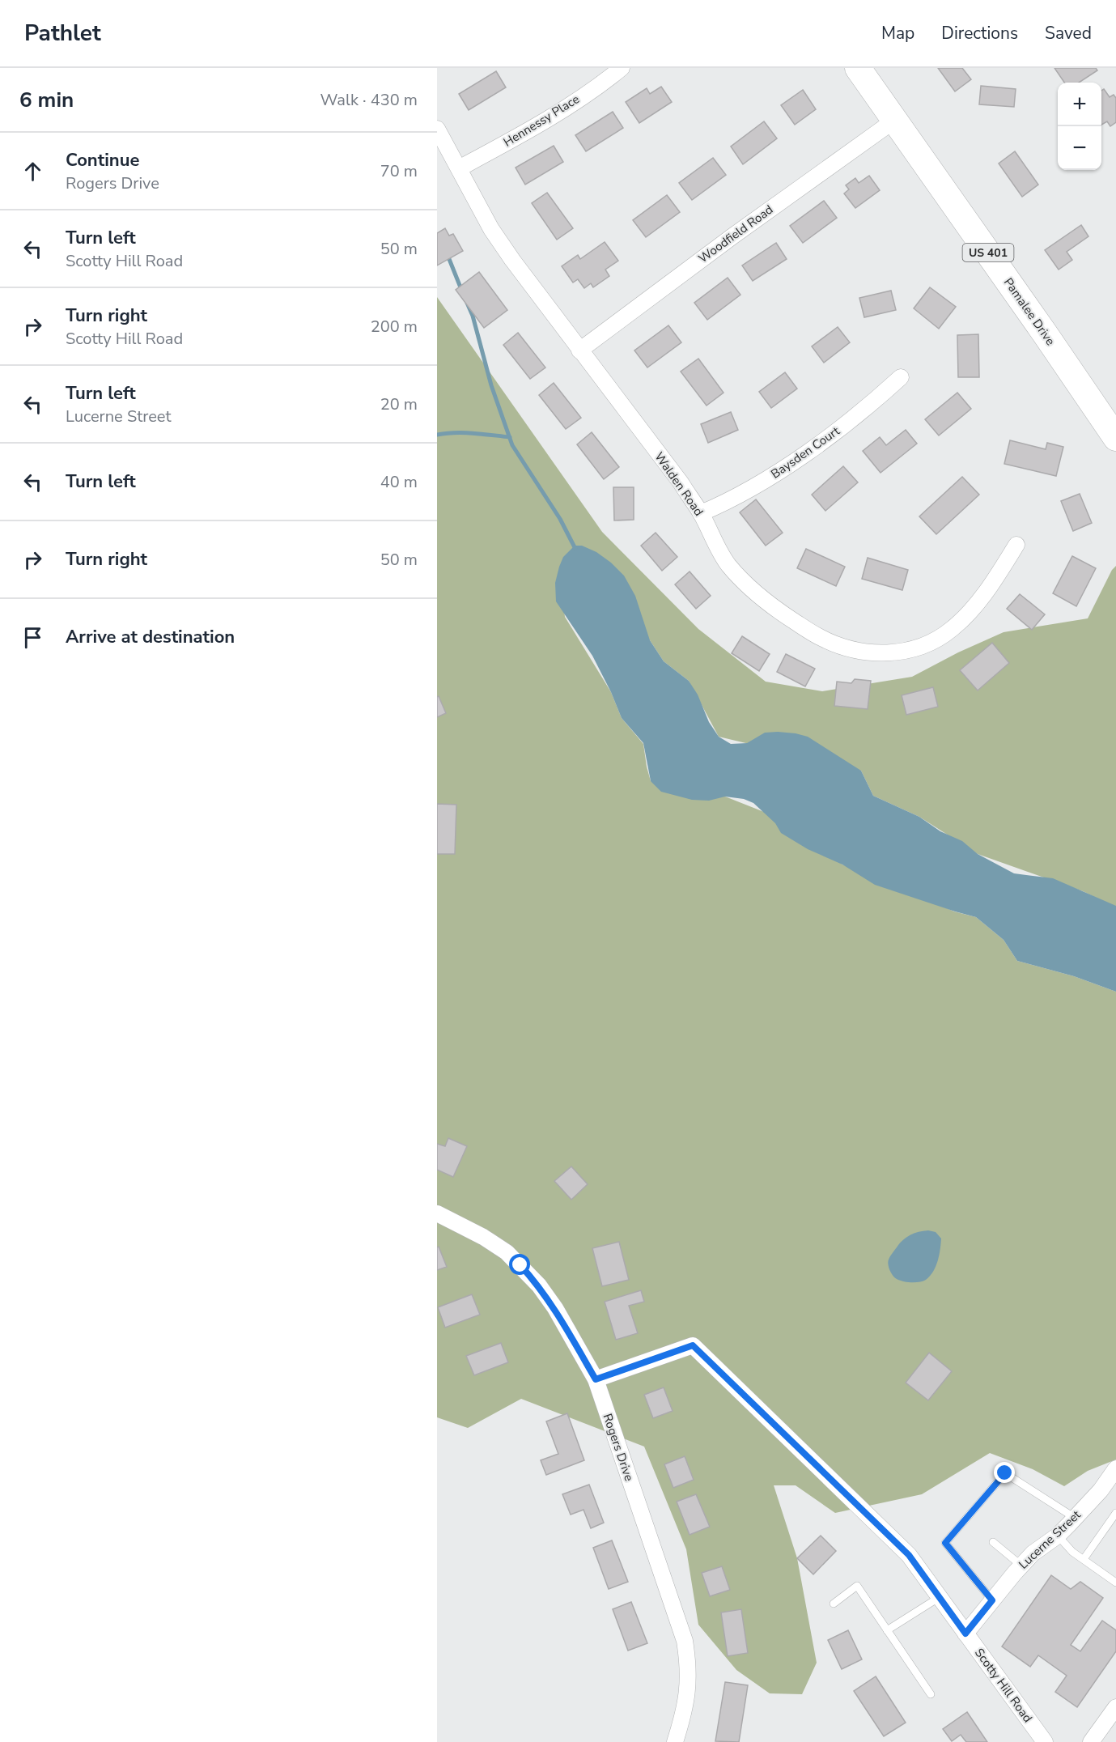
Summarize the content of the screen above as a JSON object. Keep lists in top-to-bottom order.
{
  "streets": {
    "main road": ["US 401", "Pamalee Drive"],
    "street": [
      "Hennessy Place",
      "Woodfield Road",
      "Baysden Court",
      "Walden Road",
      "Rogers Drive",
      "Lucerne Street",
      "Scotty Hill Road"
    ]
  },
  "crossings": [
    ["Hennessy Place", "Walden Road"],
    ["Woodfield Road", "Pamalee Drive"],
    ["Woodfield Road", "Walden Road"],
    ["Baysden Court", "Walden Road"],
    ["Rogers Drive", "Scotty Hill Road"],
    ["Lucerne Street", "Scotty Hill Road"]
  ],
  "page": {
    "header": "Pathlet",
    "nav": ["Map", "Directions", "Saved"],
    "heading": ["6 min", "Walk · 430 m"],
    "map_buttons": ["+", "−"],
    "list": [
      ["Continue", "Rogers Drive", "70 m"],
      ["Turn left", "Scotty Hill Road", "50 m"],
      ["Turn right", "Scotty Hill Road", "200 m"],
      ["Turn left", "Lucerne Street", "20 m"],
      ["Turn left", "40 m"],
      ["Turn right", "50 m"],
      "Arrive at destination"
    ]
  }
}
